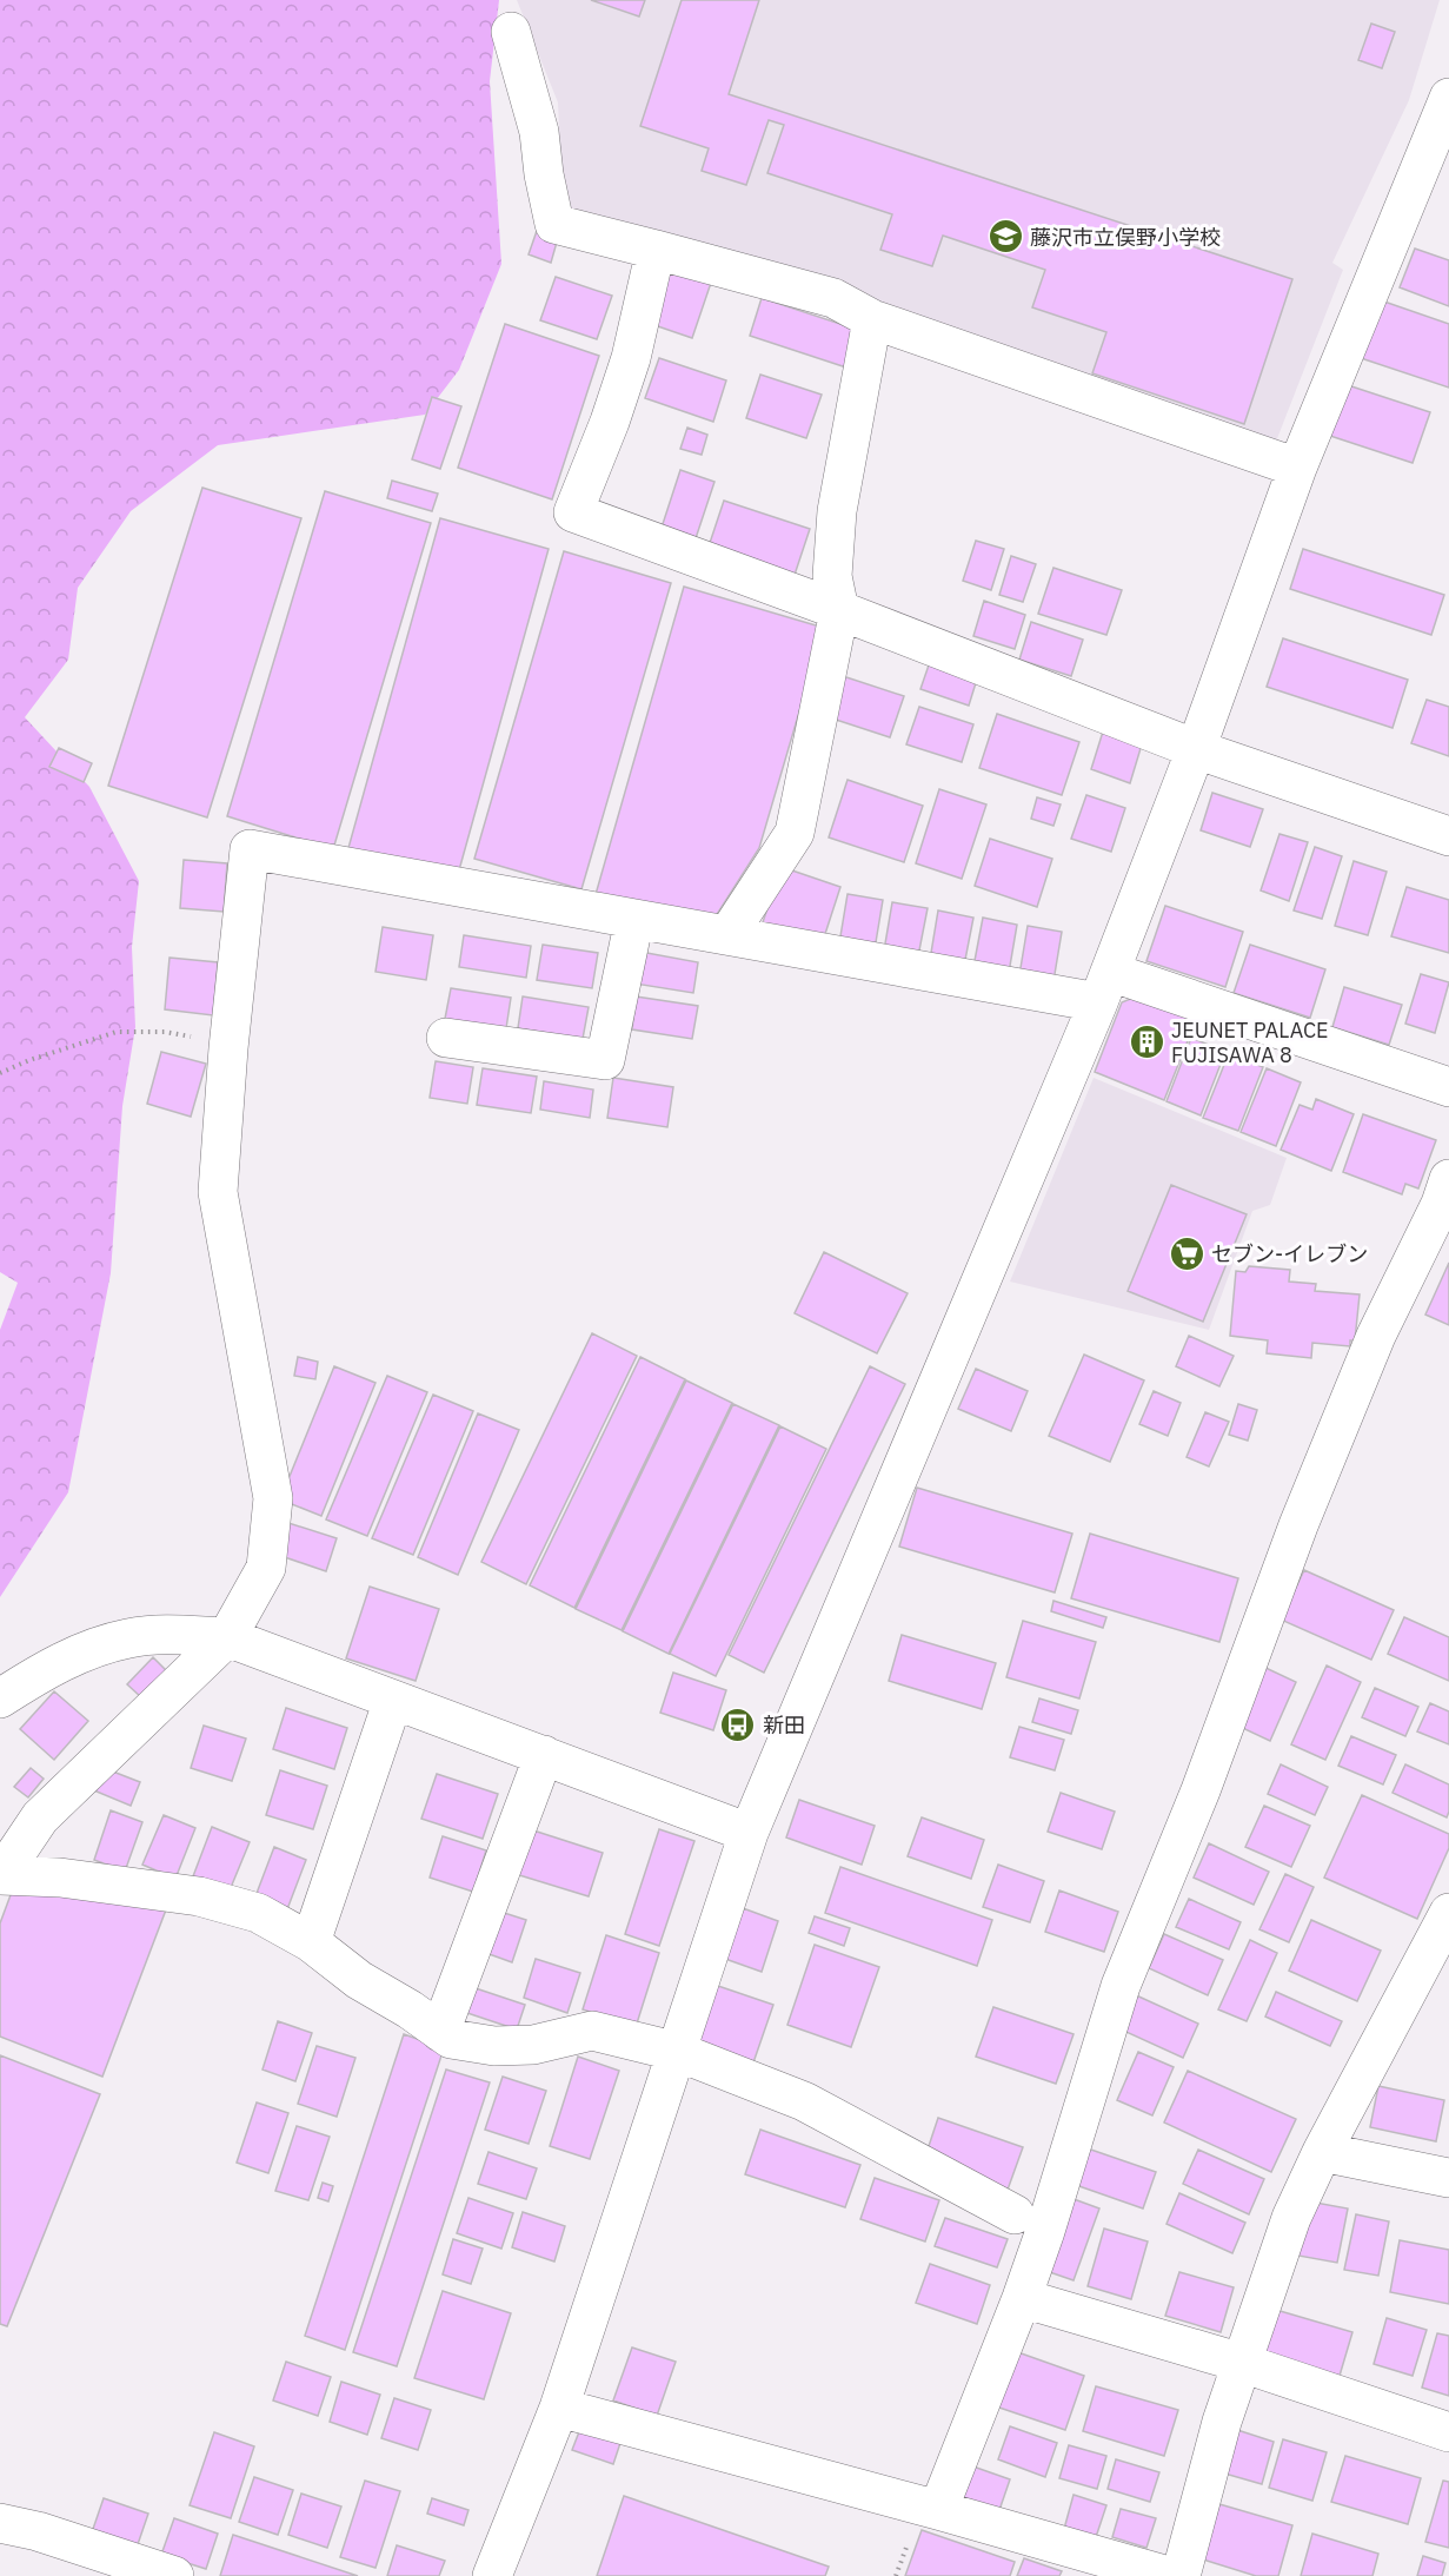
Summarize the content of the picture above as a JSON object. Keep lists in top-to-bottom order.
{
  "places": {
    "school or university": ["藤沢市立俣野小学校"],
    "building": ["JEUNET PALACE FUJISAWA 8"],
    "supermarket": ["セブン-イレブン"],
    "bus stop": ["新田"]
  }
}
